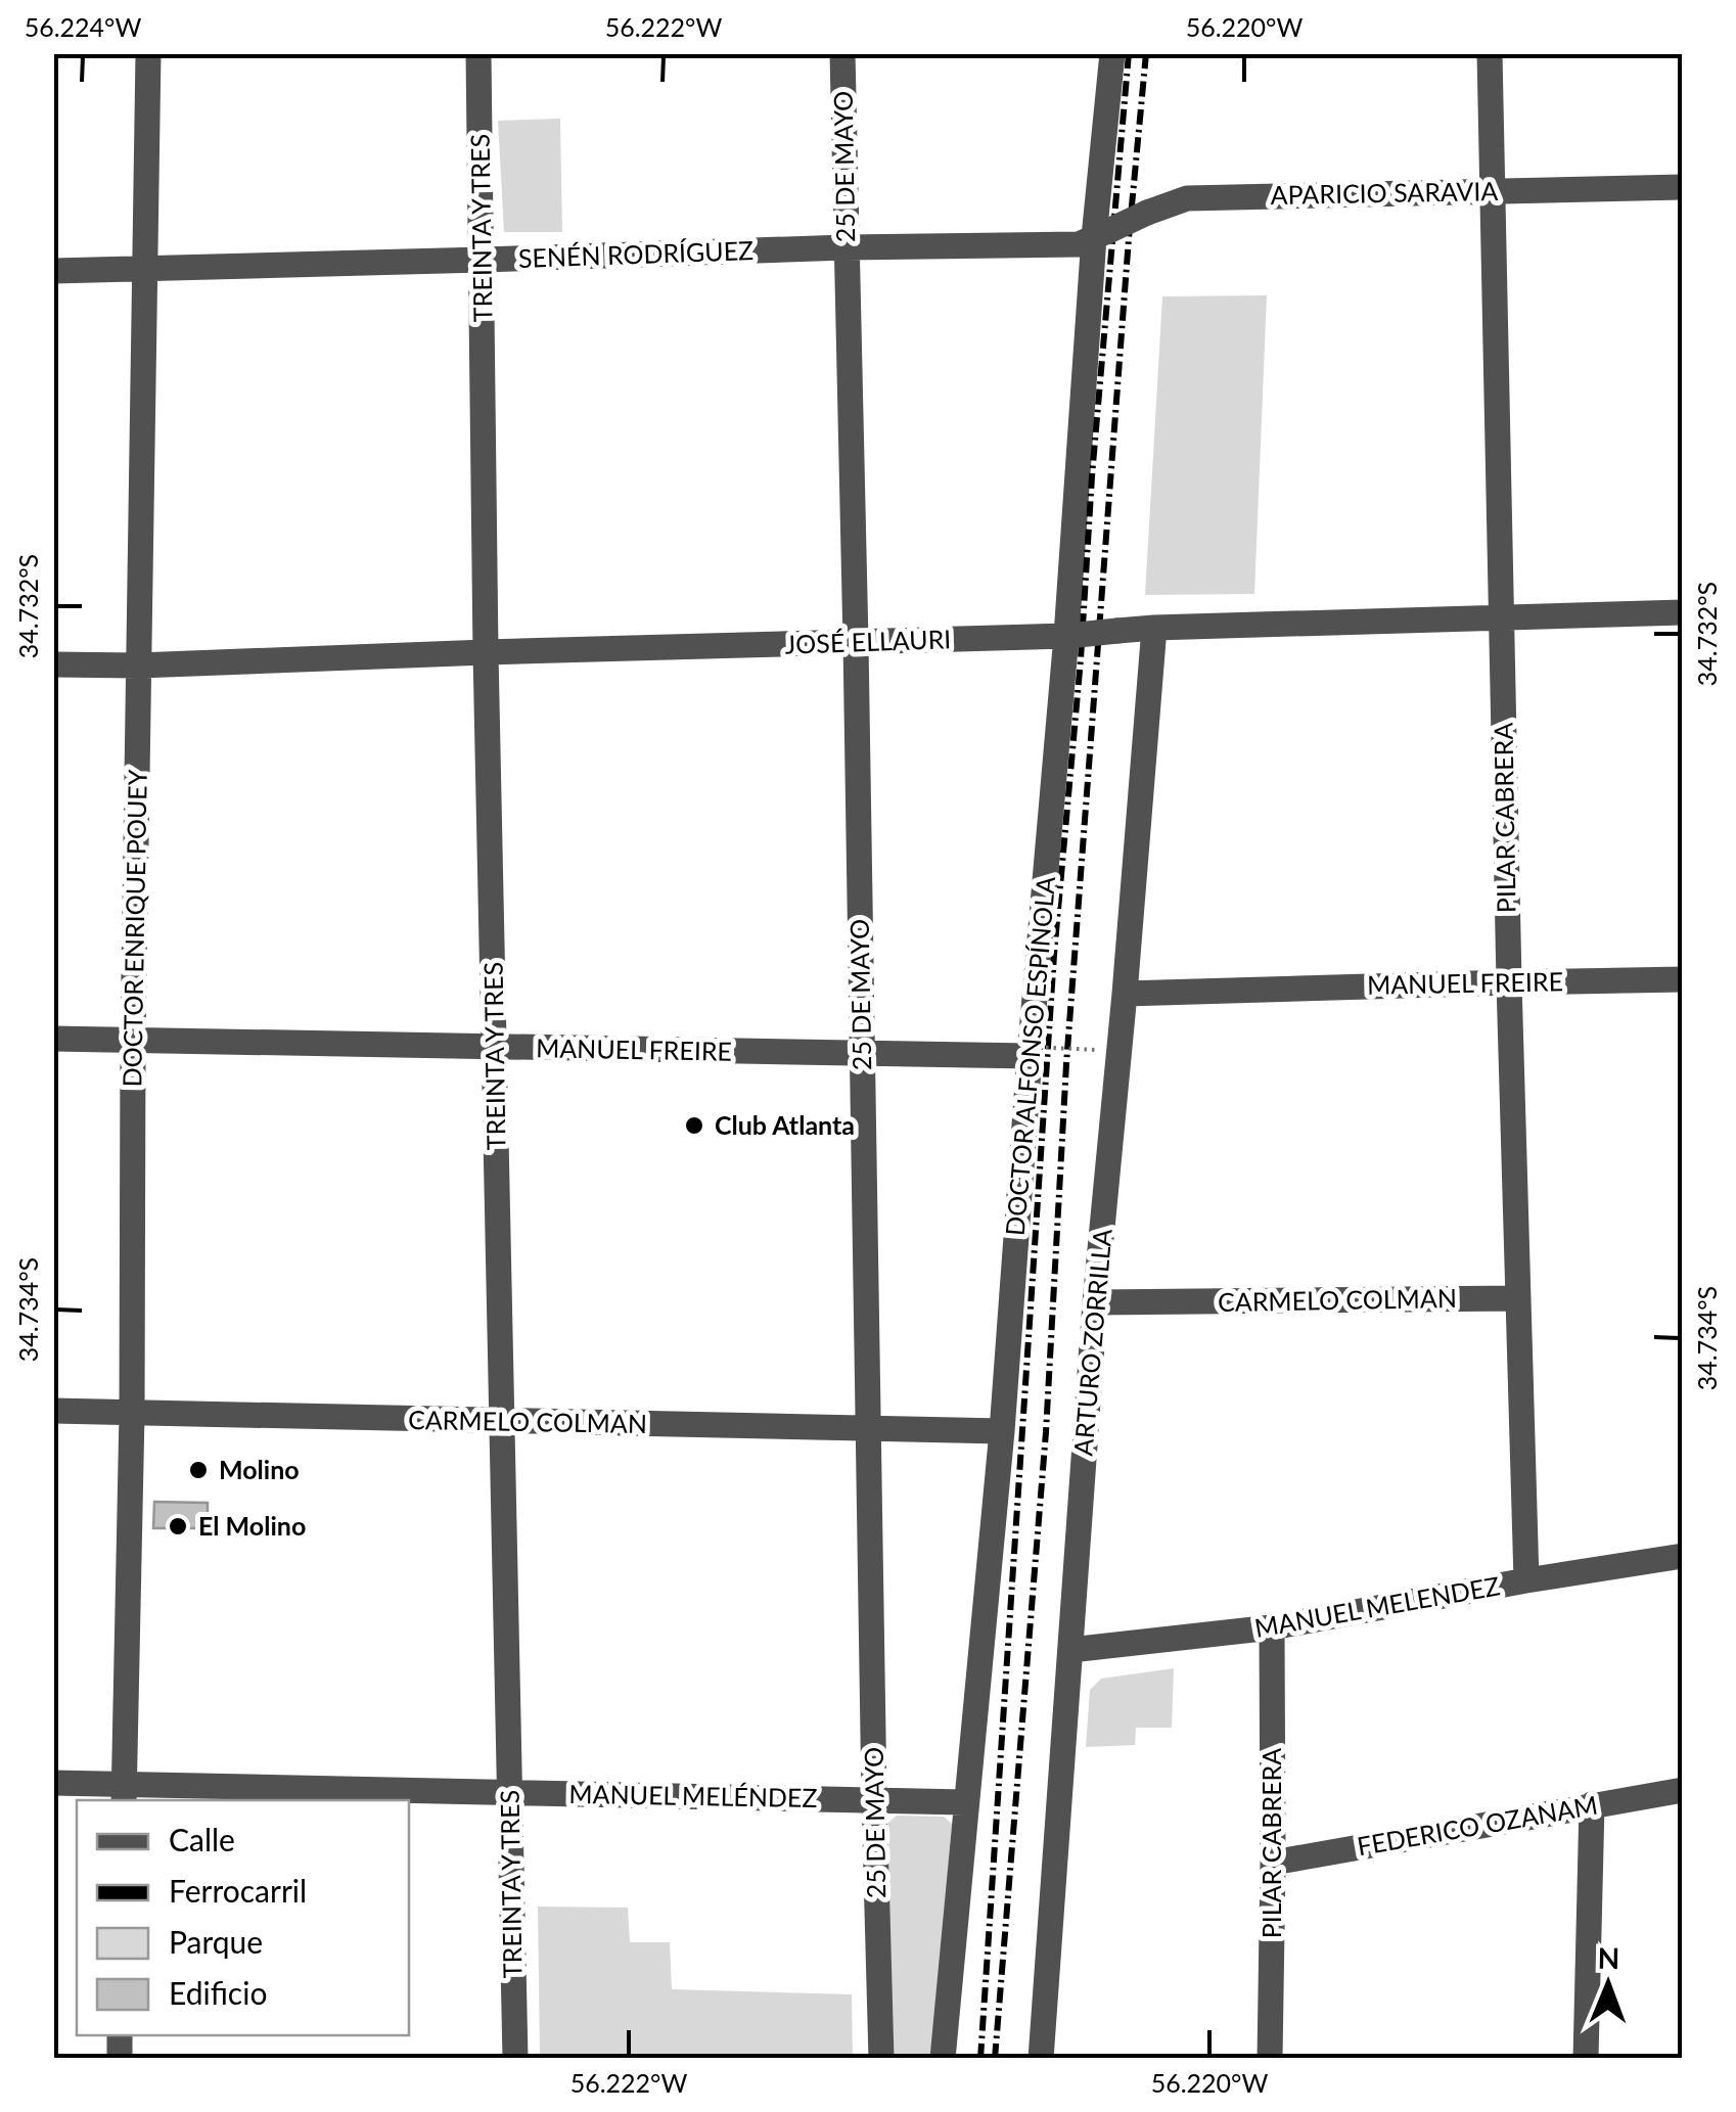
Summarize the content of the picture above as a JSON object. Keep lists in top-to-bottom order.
{
  "streets": {
    "street": [
      "25 DE MAYO",
      "APARICIO SARAVIA",
      "TREINTA Y TRES",
      "SENÉN RODRÍGUEZ",
      "JOSÉ ELLAURI",
      "PILAR CABRERA",
      "DOCTOR ENRIQUE POUEY",
      "MANUEL FREIRE",
      "DOCTOR ALFONSO ESPÍNOLA",
      "CARMELO COLMAN",
      "ARTURO ZORRILLA",
      "MANUEL MELENDEZ",
      "MANUEL MELÉNDEZ",
      "FEDERICO OZANAM"
    ]
  },
  "crossings": [
    ["25 DE MAYO", "SENÉN RODRÍGUEZ"],
    ["25 DE MAYO", "JOSÉ ELLAURI"],
    ["25 DE MAYO", "MANUEL FREIRE"],
    ["25 DE MAYO", "CARMELO COLMAN"],
    ["25 DE MAYO", "MANUEL MELÉNDEZ"],
    ["APARICIO SARAVIA", "SENÉN RODRÍGUEZ"],
    ["APARICIO SARAVIA", "PILAR CABRERA"],
    ["APARICIO SARAVIA", "DOCTOR ALFONSO ESPÍNOLA"],
    ["TREINTA Y TRES", "SENÉN RODRÍGUEZ"],
    ["TREINTA Y TRES", "JOSÉ ELLAURI"],
    ["TREINTA Y TRES", "MANUEL FREIRE"],
    ["TREINTA Y TRES", "CARMELO COLMAN"],
    ["TREINTA Y TRES", "MANUEL MELÉNDEZ"],
    ["SENÉN RODRÍGUEZ", "DOCTOR ENRIQUE POUEY"],
    ["SENÉN RODRÍGUEZ", "DOCTOR ALFONSO ESPÍNOLA"],
    ["JOSÉ ELLAURI", "PILAR CABRERA"],
    ["JOSÉ ELLAURI", "DOCTOR ENRIQUE POUEY"],
    ["JOSÉ ELLAURI", "DOCTOR ALFONSO ESPÍNOLA"],
    ["JOSÉ ELLAURI", "ARTURO ZORRILLA"],
    ["PILAR CABRERA", "MANUEL FREIRE"],
    ["PILAR CABRERA", "CARMELO COLMAN"],
    ["PILAR CABRERA", "MANUEL MELENDEZ"],
    ["PILAR CABRERA", "FEDERICO OZANAM"],
    ["DOCTOR ENRIQUE POUEY", "MANUEL FREIRE"],
    ["DOCTOR ENRIQUE POUEY", "CARMELO COLMAN"],
    ["DOCTOR ENRIQUE POUEY", "MANUEL MELÉNDEZ"],
    ["MANUEL FREIRE", "DOCTOR ALFONSO ESPÍNOLA"],
    ["MANUEL FREIRE", "ARTURO ZORRILLA"],
    ["DOCTOR ALFONSO ESPÍNOLA", "CARMELO COLMAN"],
    ["DOCTOR ALFONSO ESPÍNOLA", "MANUEL MELÉNDEZ"],
    ["CARMELO COLMAN", "ARTURO ZORRILLA"],
    ["ARTURO ZORRILLA", "MANUEL MELENDEZ"]
  ],
  "places": ["Club Atlanta", "Molino", "El Molino"],
  "legend": [
    "Calle",
    "Ferrocarril",
    "Parque",
    "Edificio"
  ],
  "north": "top",
  "coordinates": [
    "56.224°W",
    "56.222°W",
    "56.220°W",
    "34.732°S",
    "34.734°S"
  ]
}
